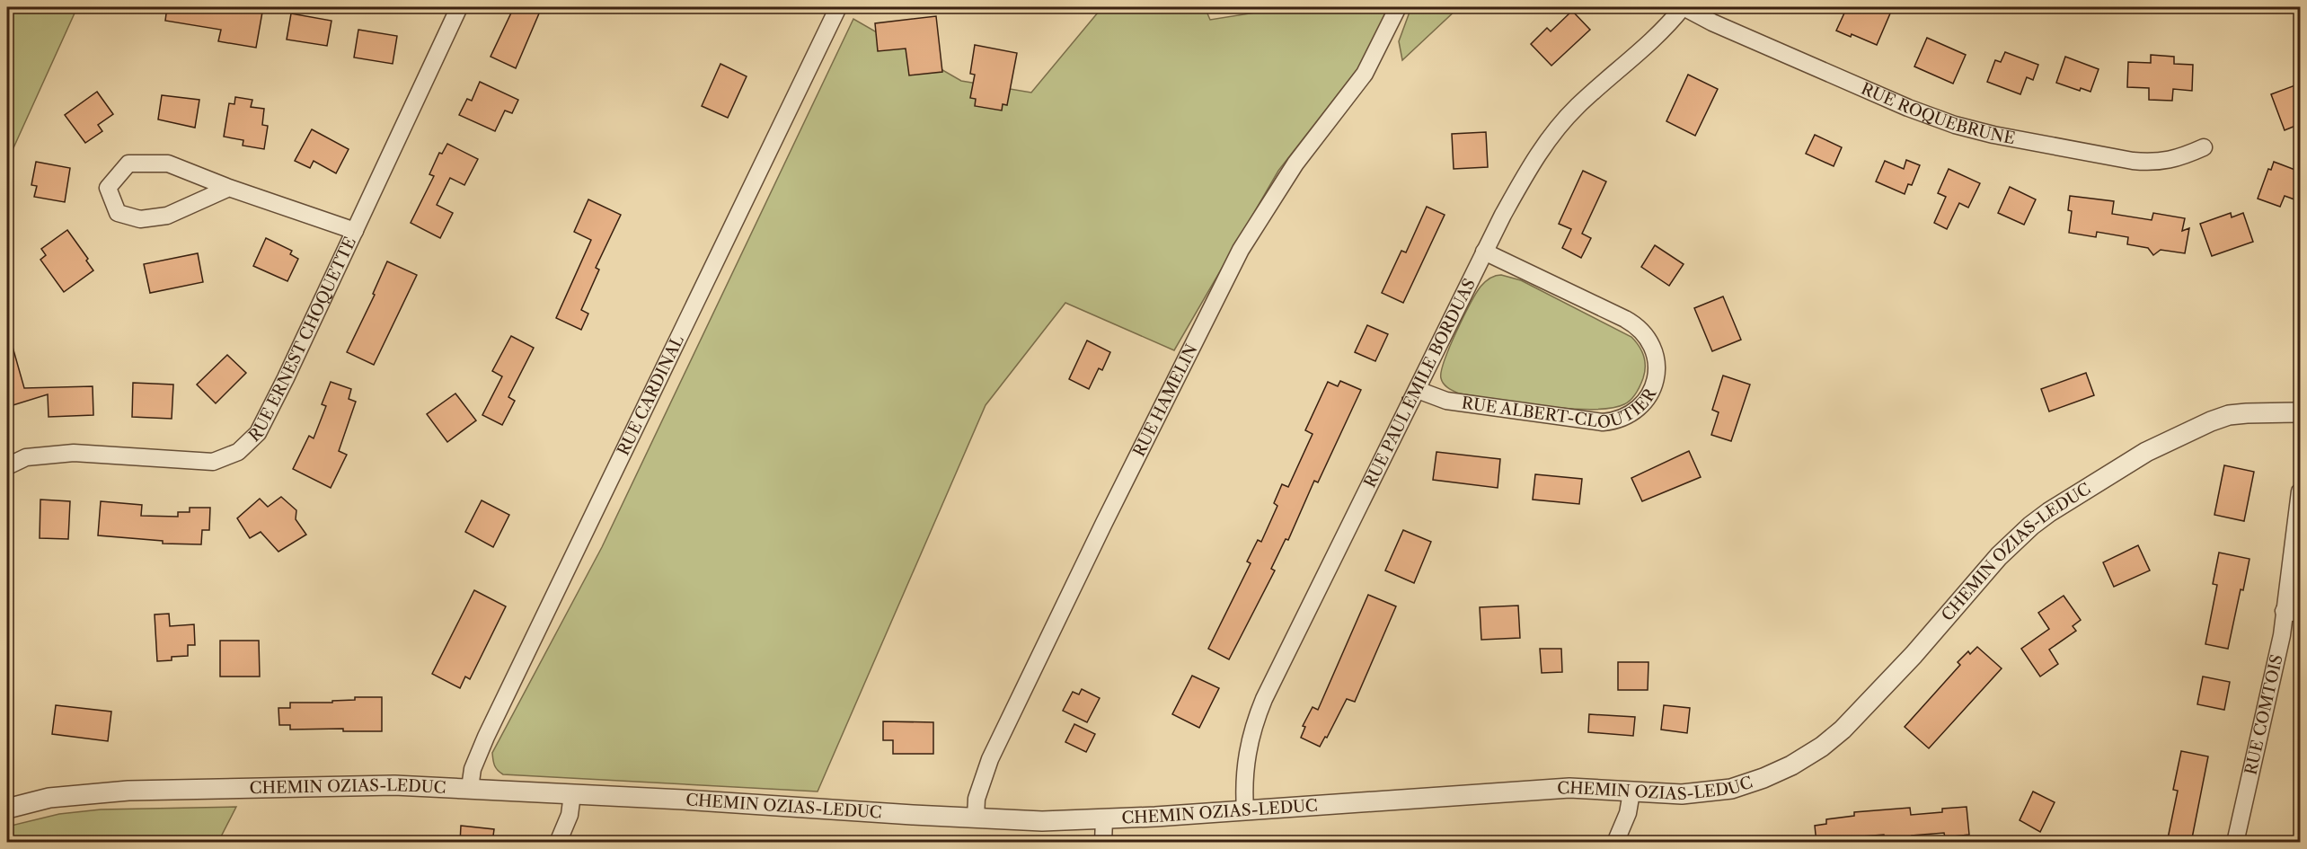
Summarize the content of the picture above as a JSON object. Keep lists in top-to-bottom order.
{
  "streets": {
    "street": [
      "RUE ROQUEBRUNE",
      "RUE ERNEST CHOQUETTE",
      "RUE PAUL ÉMILE BORDUAS",
      "RUE ALBERT-CLOUTIER",
      "RUE CARDINAL",
      "RUE HAMELIN",
      "CHEMIN OZIAS-LEDUC",
      "RUE COMTOIS"
    ]
  },
  "crossings": [
    ["RUE ROQUEBRUNE", "RUE PAUL ÉMILE BORDUAS"],
    ["RUE PAUL ÉMILE BORDUAS", "RUE ALBERT-CLOUTIER"],
    ["RUE PAUL ÉMILE BORDUAS", "CHEMIN OZIAS-LEDUC"],
    ["RUE CARDINAL", "CHEMIN OZIAS-LEDUC"],
    ["RUE HAMELIN", "CHEMIN OZIAS-LEDUC"]
  ]
}
